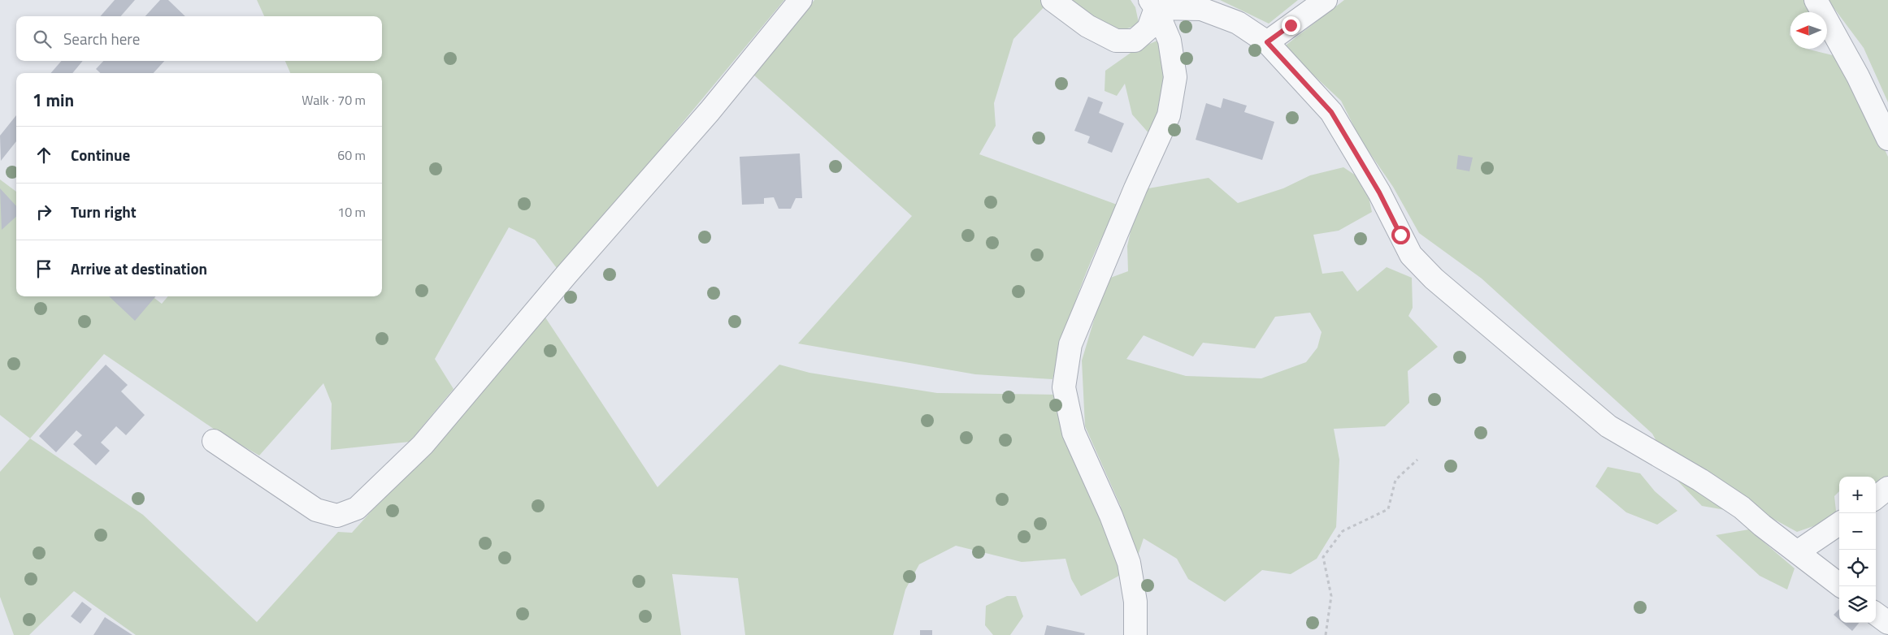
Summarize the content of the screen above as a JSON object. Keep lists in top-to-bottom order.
{
  "north": "left",
  "page": {
    "search": "Search here",
    "heading": ["1 min", "Walk · 70 m"],
    "list": [
      ["Continue", "60 m"],
      ["Turn right", "10 m"],
      "Arrive at destination"
    ],
    "map_buttons": ["+", "−"]
  }
}
